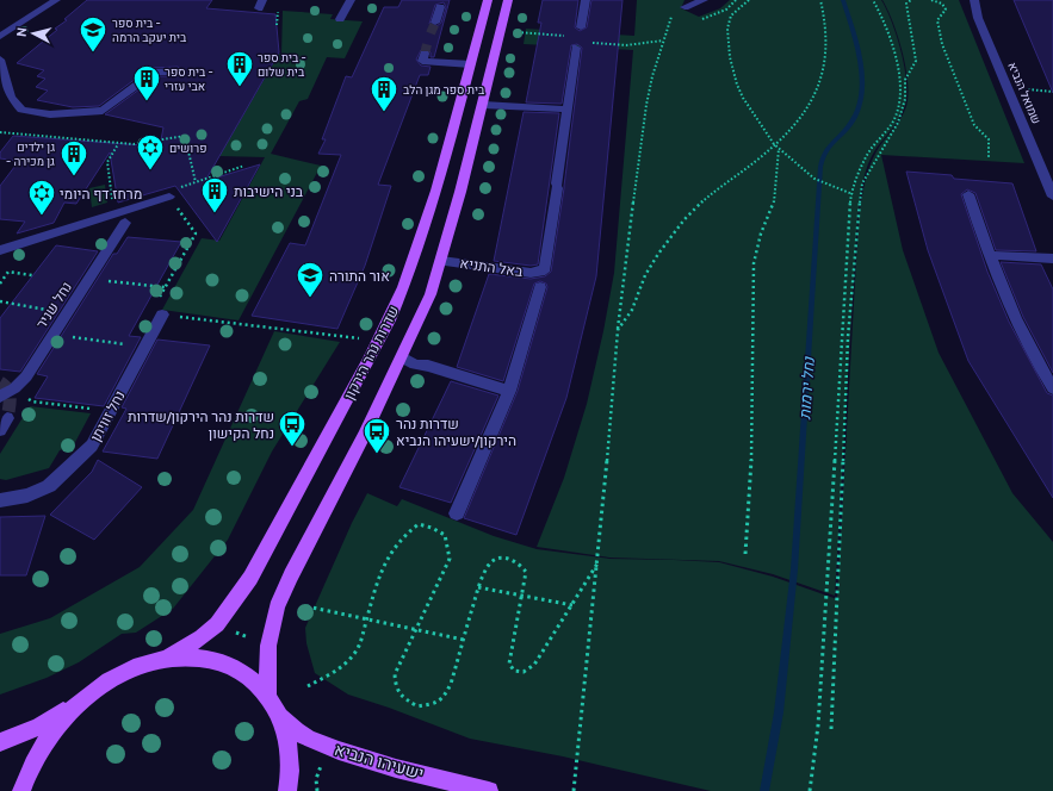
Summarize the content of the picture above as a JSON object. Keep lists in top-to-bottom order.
{
  "streets": {
    "main road": ["שדרות נהר הירקון", "ישעיהו הנביא"],
    "street": [
      "שמואל הנביא",
      "באל התניא",
      "נחל שניר",
      "נחל זוויתן"
    ]
  },
  "crossings": [
    ["באל התניא", "שדרות נהר הירקון"]
  ],
  "water": ["נחל ירמות"],
  "places": {
    "school or university": ["בית ספר - בית יעקב הרמה", "אור התורה"],
    "building": [
      "בית ספר - בית שלום",
      "בית ספר - אבי עזרי",
      "בית ספר מגן הלב",
      "גן ילדים - גן מכירה",
      "בני הישיבות"
    ],
    "synagogue": ["פרושים", "מרחז דף היומי"],
    "bus stop": ["שדרות נהר הירקון/שדרות נחל הקישון", "שדרות נהר הירקון/ישעיהו הנביא"]
  },
  "north": "left"
}
